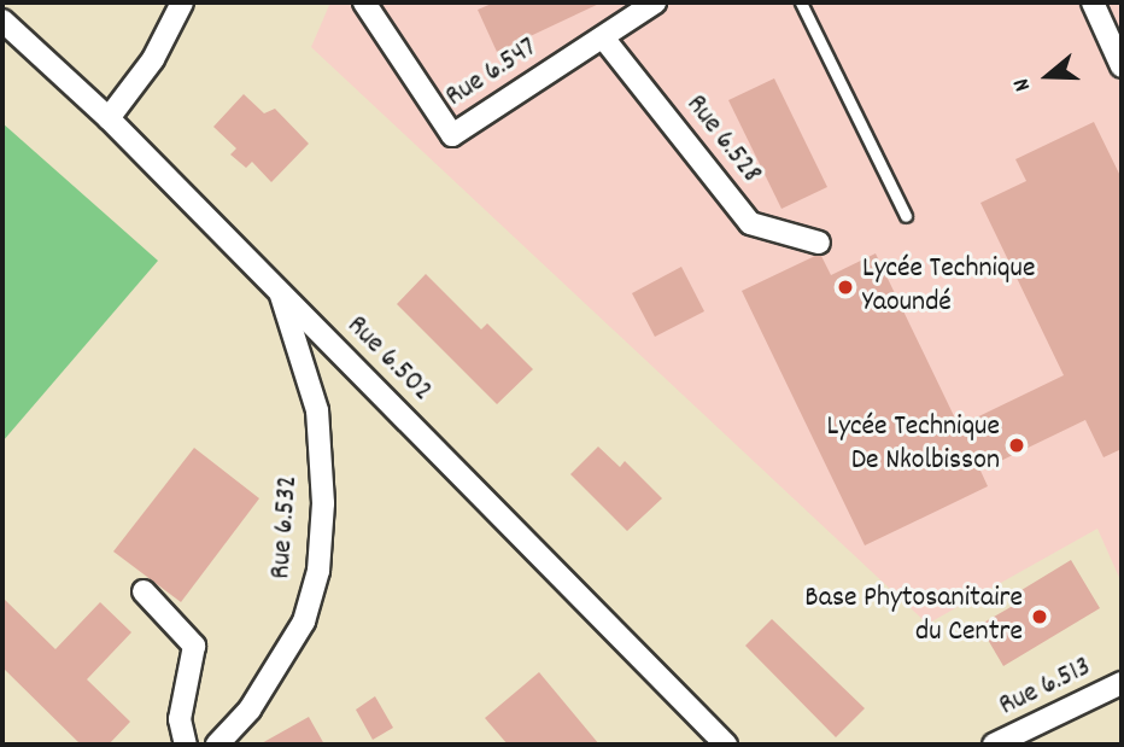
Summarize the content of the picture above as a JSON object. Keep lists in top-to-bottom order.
{
  "streets": {
    "street": [
      "Rue 6.547",
      "Rue 6.528",
      "Rue 6.502",
      "Rue 6.532",
      "Rue 6.513"
    ]
  },
  "crossings": [
    ["Rue 6.547", "Rue 6.528"],
    ["Rue 6.502", "Rue 6.532"]
  ],
  "places": ["Lycée Technique Yaoundé", "Lycée Technique De Nkolbisson", "Base Phytosanitaire du Centre"],
  "north": "left"
}
